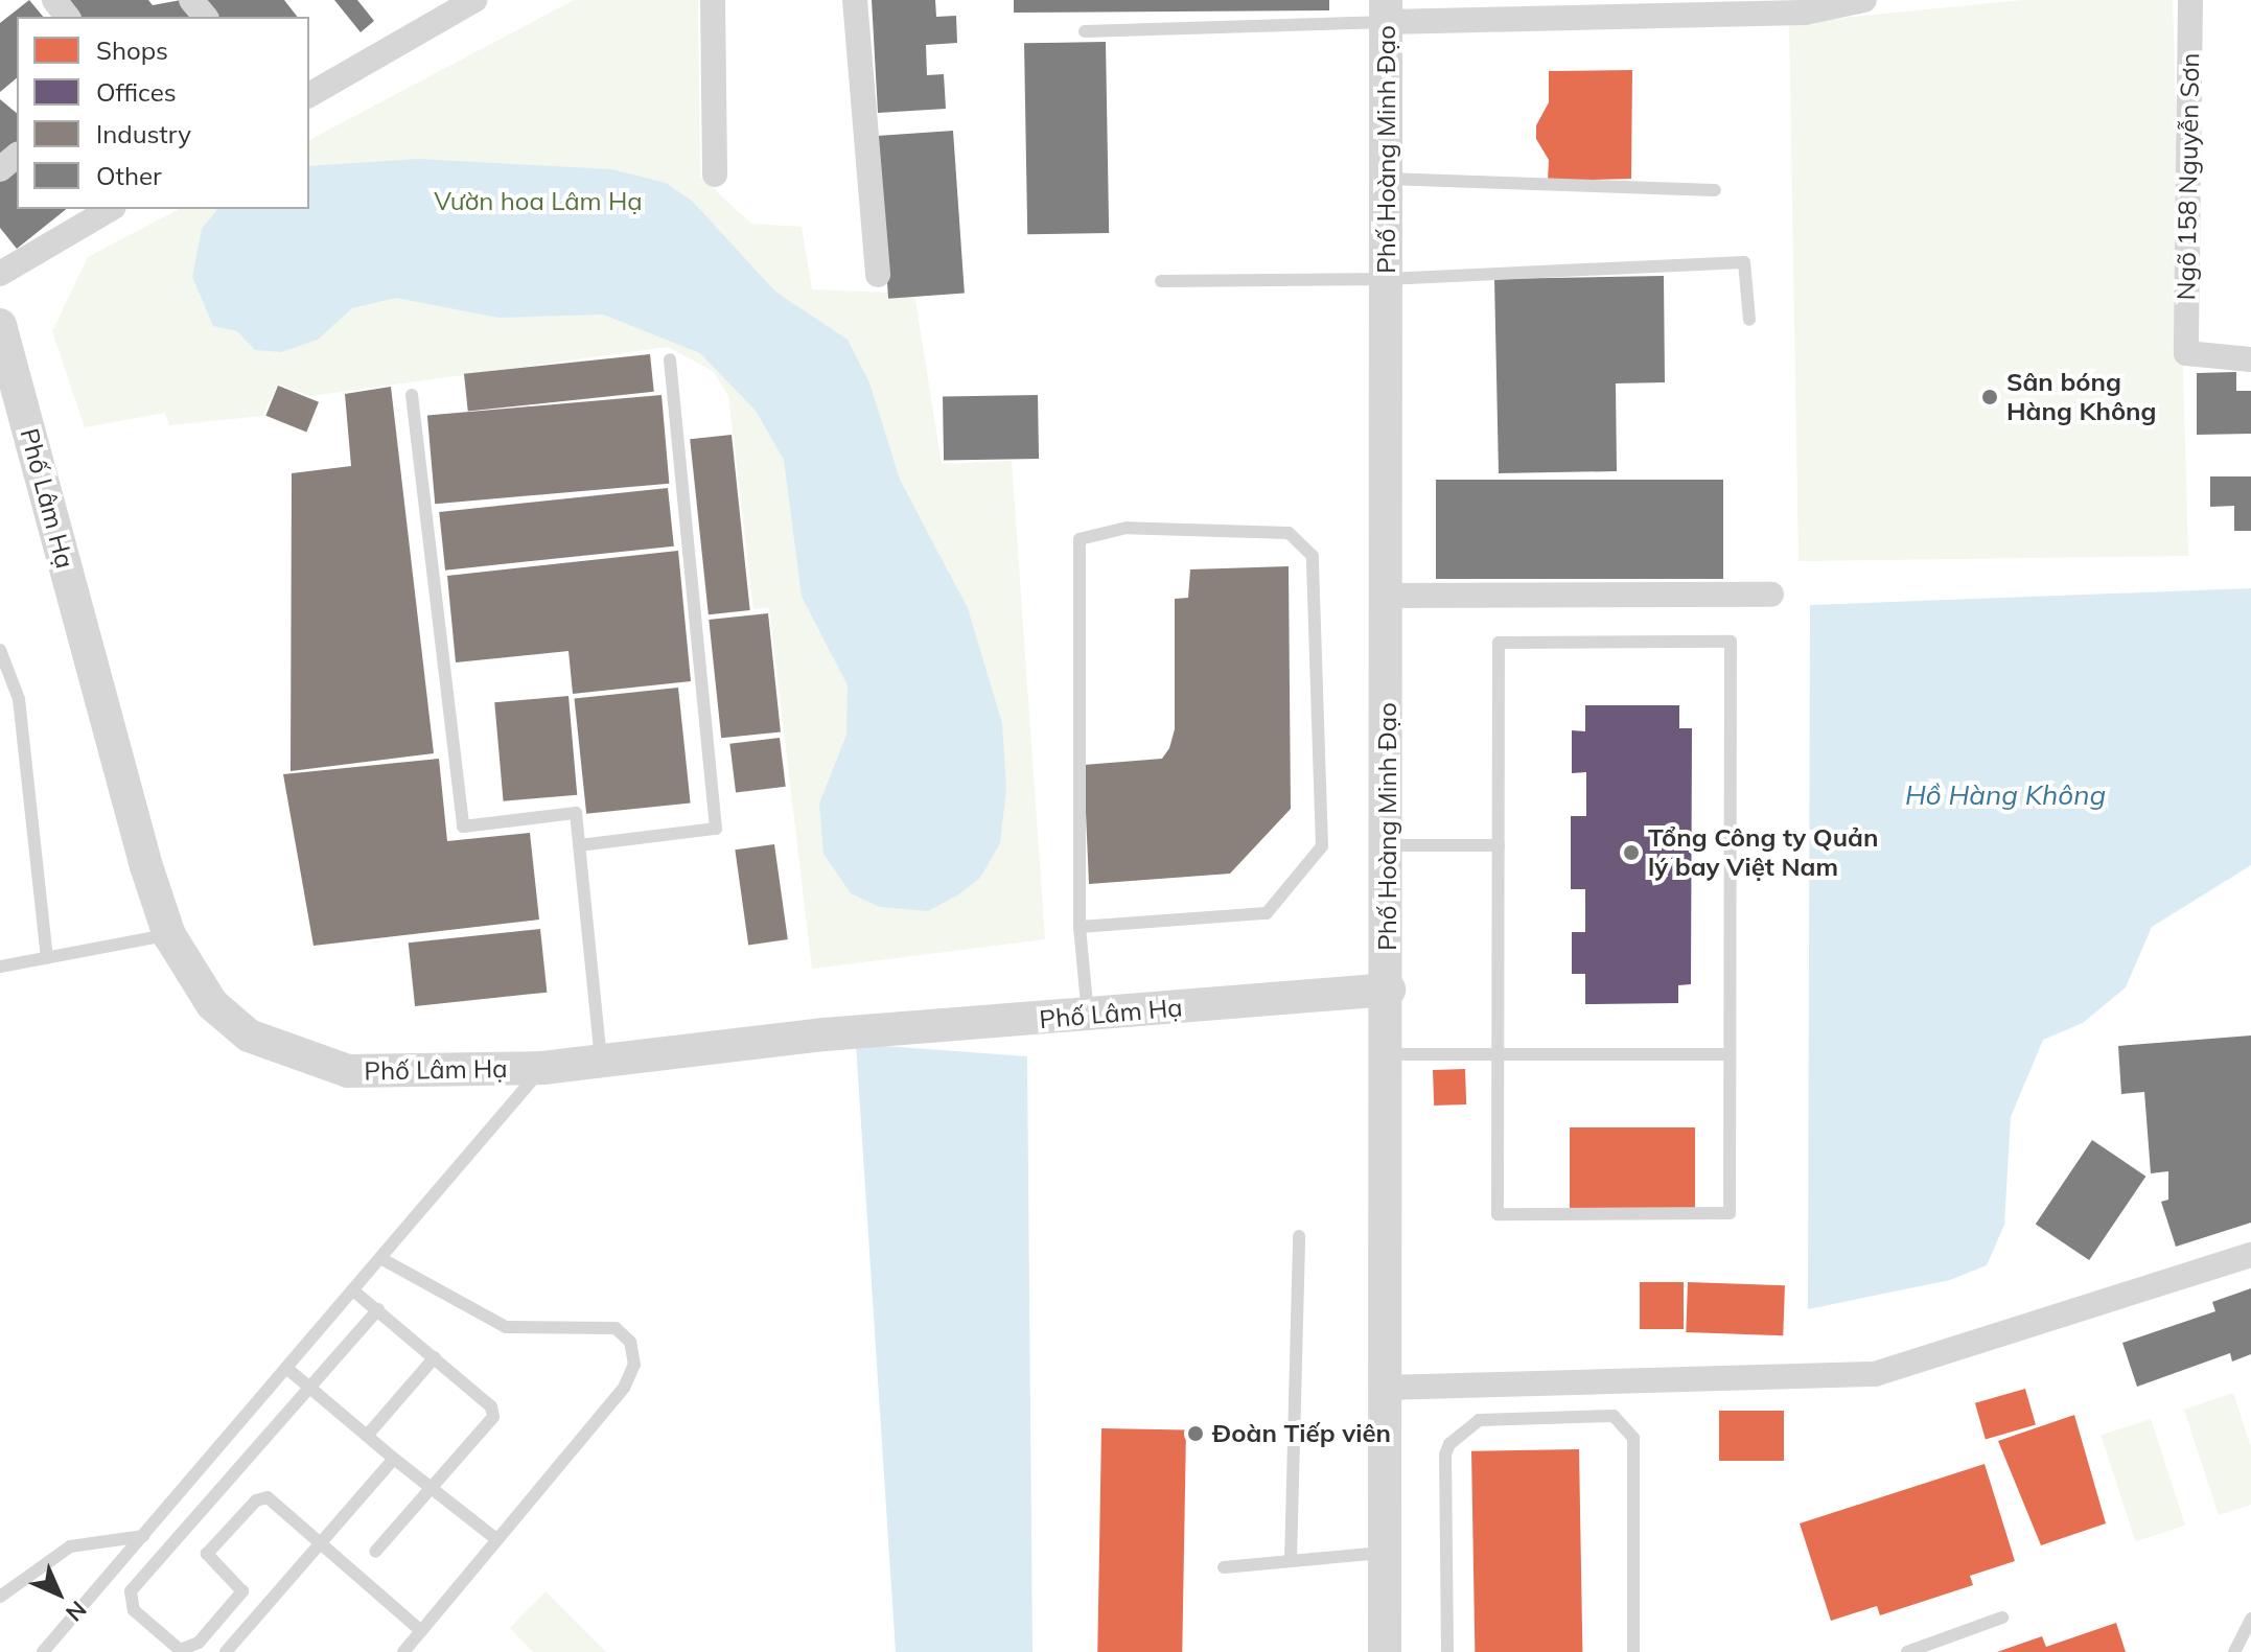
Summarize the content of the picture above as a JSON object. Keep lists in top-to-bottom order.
{
  "streets": {
    "street": ["Phố Hoàng Minh Đạo", "Ngõ 158 Nguyễn Sơn", "Phố Lâm Hạ"]
  },
  "crossings": [
    ["Phố Hoàng Minh Đạo", "Phố Lâm Hạ"]
  ],
  "water": ["Hồ Hàng Không"],
  "parks": ["Vườn hoa Lâm Hạ"],
  "places": ["Sân bóng Hàng Không", "Tổng Công ty Quản lý bay Việt Nam", "Đoàn Tiếp viên"],
  "legend": [
    "Shops",
    "Offices",
    "Industry",
    "Other"
  ],
  "north": "bottom right"
}
